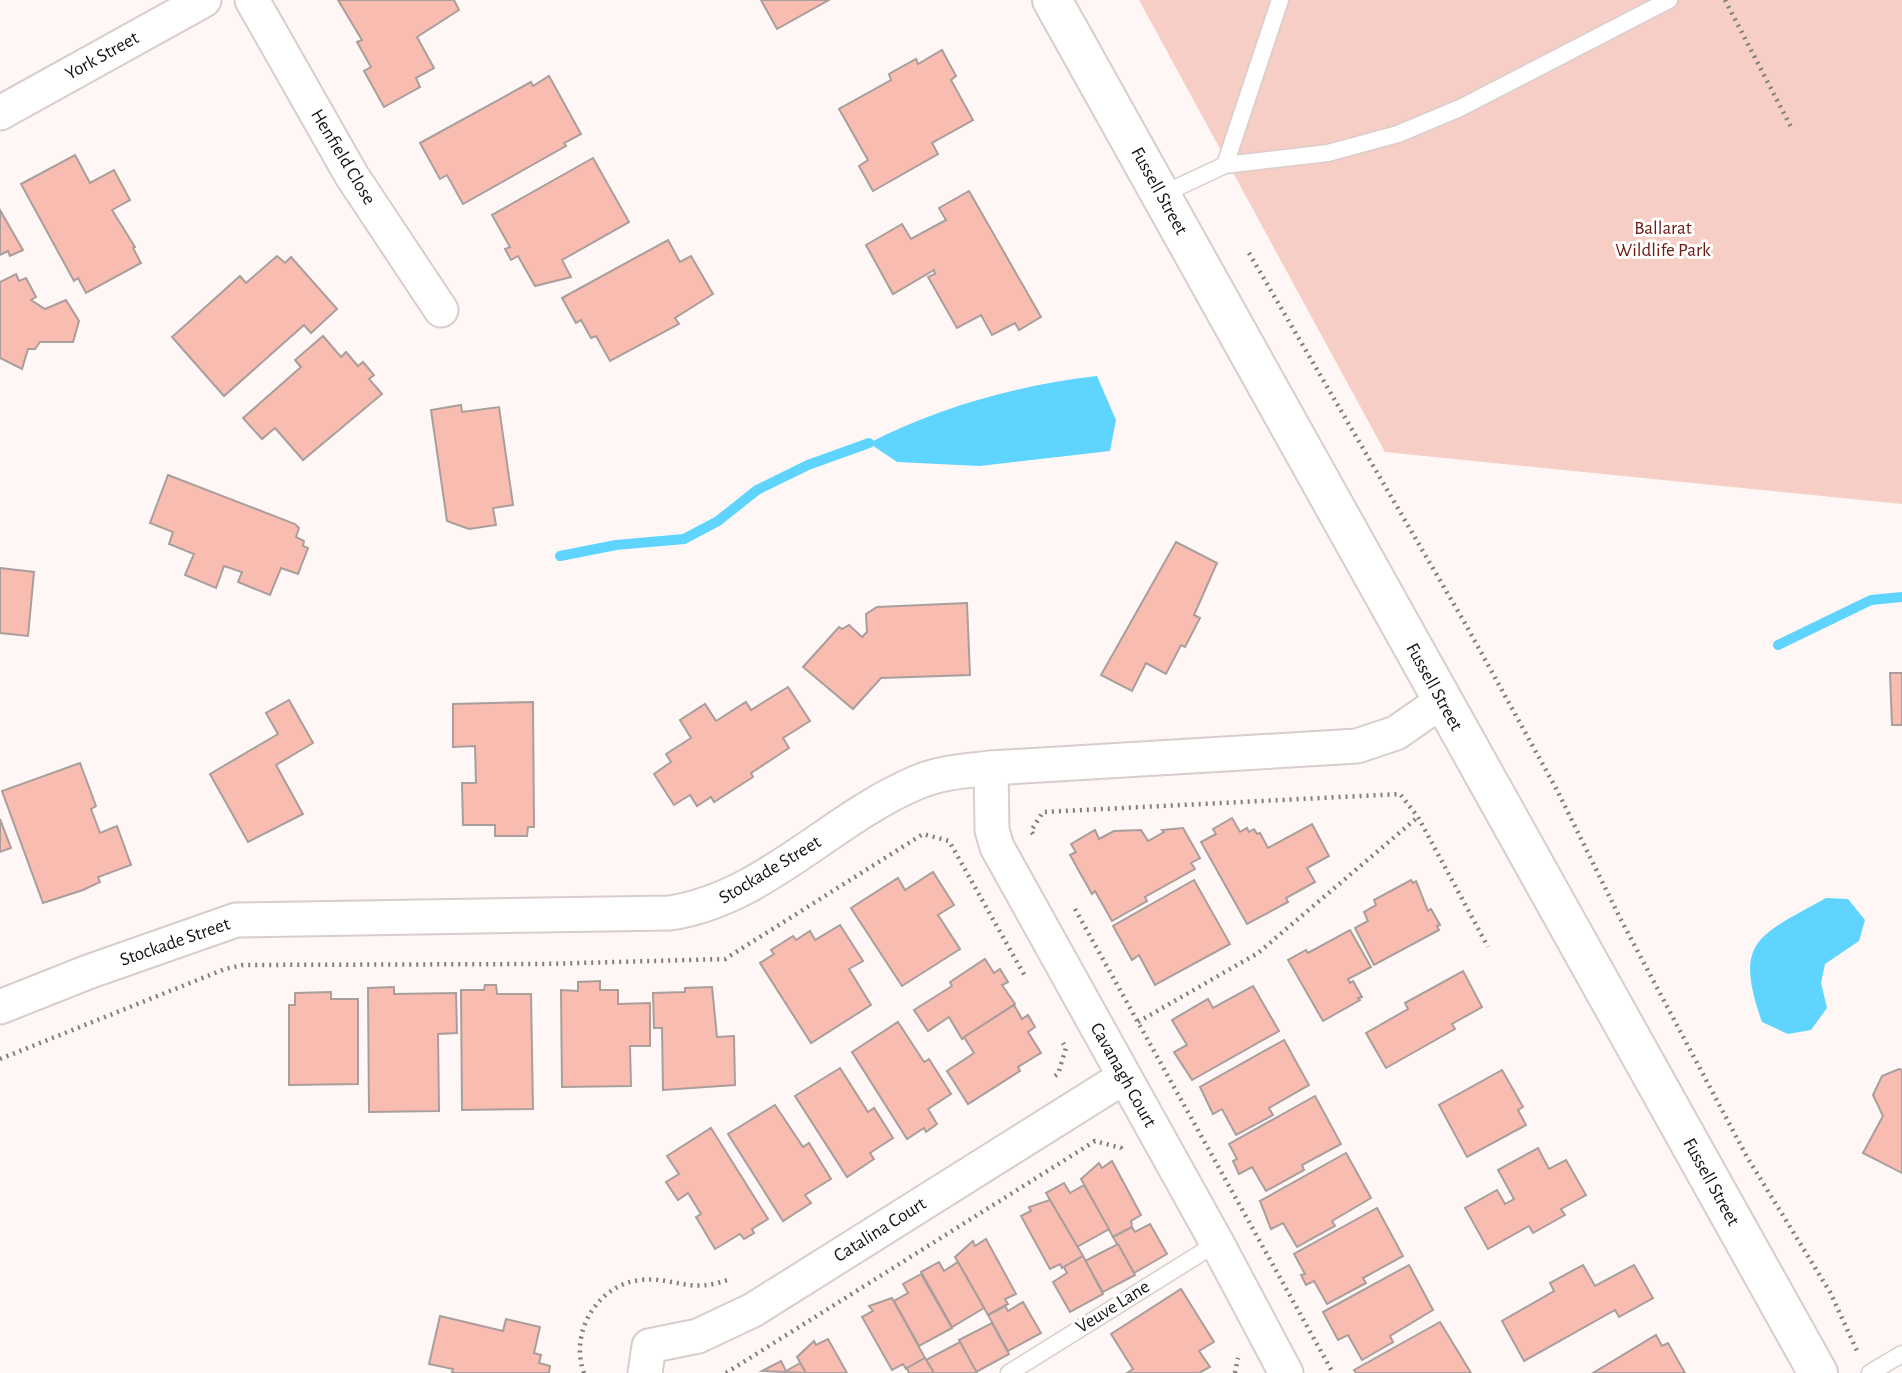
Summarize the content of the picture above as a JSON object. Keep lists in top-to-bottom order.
{
  "streets": {
    "street": [
      "York Street",
      "Henfield Close",
      "Fussell Street",
      "Stockade Street",
      "Cavanagh Court",
      "Catalina Court"
    ],
    "lane": ["Veuve Lane"]
  },
  "crossings": [
    ["Fussell Street", "Stockade Street"],
    ["Stockade Street", "Cavanagh Court"],
    ["Cavanagh Court", "Catalina Court"],
    ["Cavanagh Court", "Veuve Lane"]
  ],
  "parks": ["Ballarat Wildlife Park"]
}
